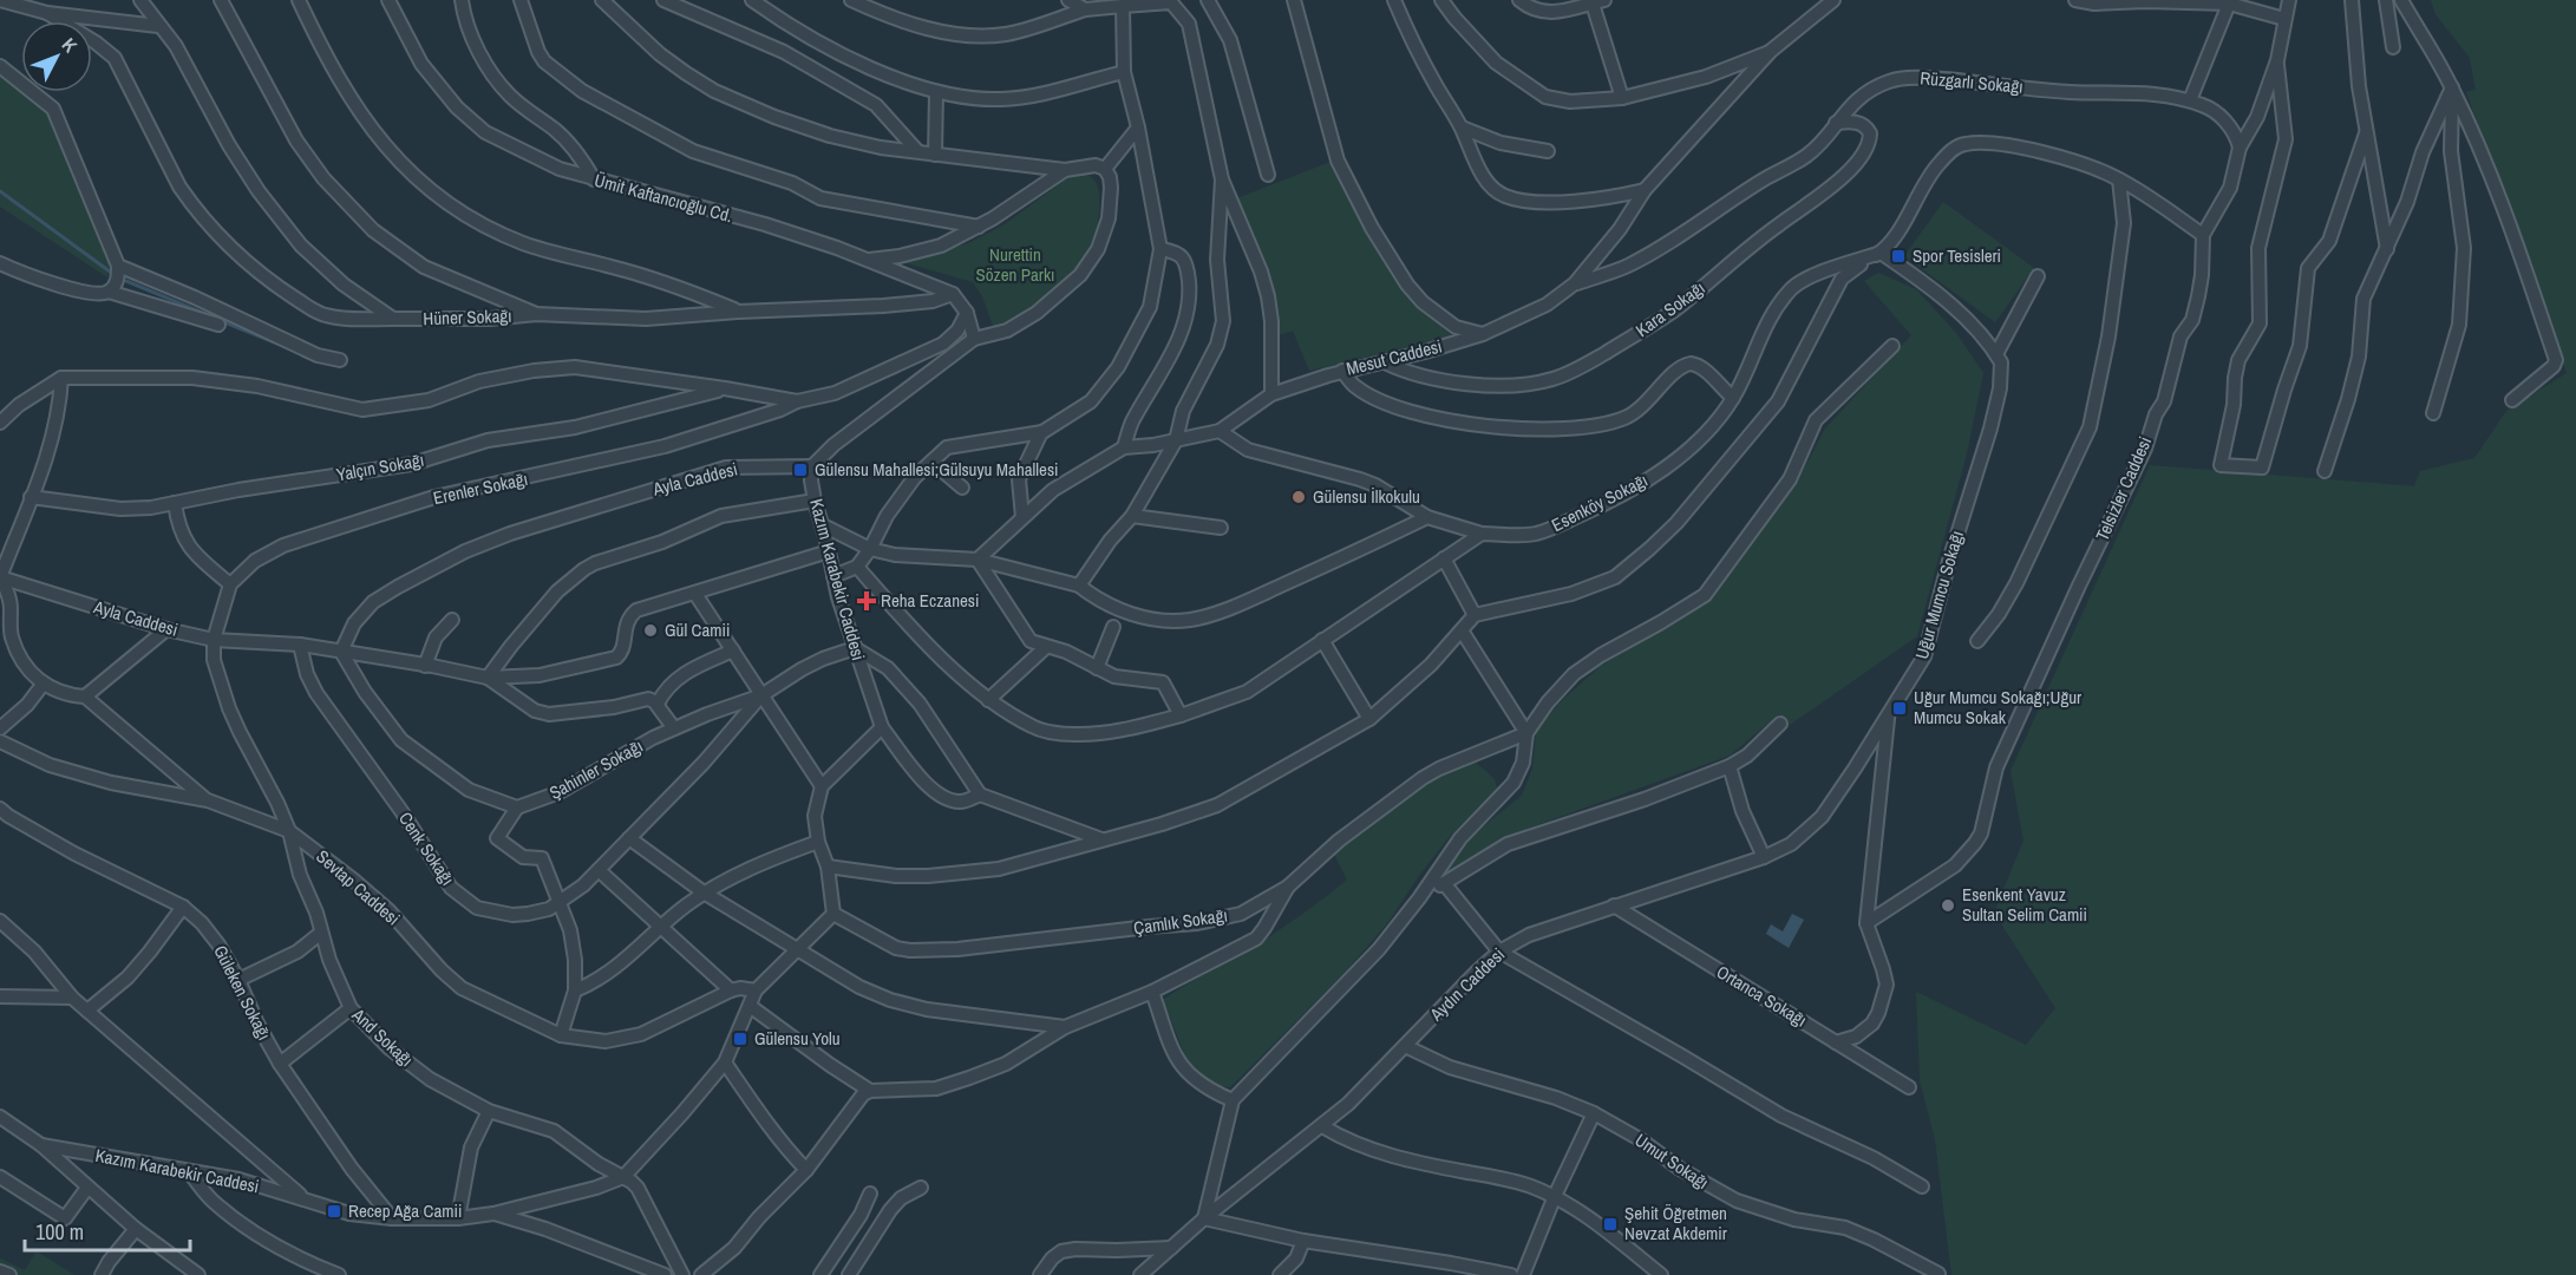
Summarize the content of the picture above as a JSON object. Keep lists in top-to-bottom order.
{
  "streets": {
    "street": [
      "Rüzgarlı Sokağı",
      "Ümit Kaftancıoğlu Cd.",
      "Kara Sokağı",
      "Hüner Sokağı",
      "Mesut Caddesi",
      "Yalçın Sokağı",
      "Ayla Caddesi",
      "Erenler Sokağı",
      "Telsizler Caddesi",
      "Esenköy Sokağı",
      "Kazım Karabekir Caddesi",
      "Uğur Mumcu Sokağı",
      "Şahinler Sokağı",
      "Cenk Sokağı",
      "Sevtap Caddesi",
      "Çamlık Sokağı",
      "Aydın Caddesi",
      "Güleken Sokağı",
      "Ortanca Sokağı",
      "And Sokağı",
      "Umut Sokağı"
    ]
  },
  "crossings": [
    ["Rüzgarlı Sokağı", "Kara Sokağı"],
    ["Rüzgarlı Sokağı", "Mesut Caddesi"],
    ["Rüzgarlı Sokağı", "Telsizler Caddesi"],
    ["Ümit Kaftancıoğlu Cd.", "Hüner Sokağı"],
    ["Kara Sokağı", "Mesut Caddesi"],
    ["Mesut Caddesi", "Esenköy Sokağı"],
    ["Yalçın Sokağı", "Erenler Sokağı"],
    ["Ayla Caddesi", "Kazım Karabekir Caddesi"],
    ["Ayla Caddesi", "Cenk Sokağı"],
    ["Ayla Caddesi", "And Sokağı"],
    ["Telsizler Caddesi", "Uğur Mumcu Sokağı"],
    ["Kazım Karabekir Caddesi", "Şahinler Sokağı"],
    ["Kazım Karabekir Caddesi", "Çamlık Sokağı"],
    ["Kazım Karabekir Caddesi", "Güleken Sokağı"],
    ["Kazım Karabekir Caddesi", "And Sokağı"],
    ["Uğur Mumcu Sokağı", "Aydın Caddesi"],
    ["Uğur Mumcu Sokağı", "Ortanca Sokağı"],
    ["Şahinler Sokağı", "Cenk Sokağı"],
    ["Sevtap Caddesi", "And Sokağı"],
    ["Aydın Caddesi", "Ortanca Sokağı"],
    ["Aydın Caddesi", "Umut Sokağı"]
  ],
  "parks": ["Nurettin Sözen Parkı"],
  "places": {
    "transit": [
      "Spor Tesisleri",
      "Gülensu Mahallesi;Gülsuyu Mahallesi",
      "Uğur Mumcu Sokağı;Uğur Mumcu Sokak",
      "Gülensu Yolu",
      "Recep Ağa Camii",
      "Şehit Öğretmen Nevzat Akdemir"
    ],
    "other": ["Gülensu İlkokulu", "Gül Camii", "Esenkent Yavuz Sultan Selim Camii"],
    "health": ["Reha Eczanesi"]
  },
  "scale_bar": "100 m",
  "north": "top right"
}
